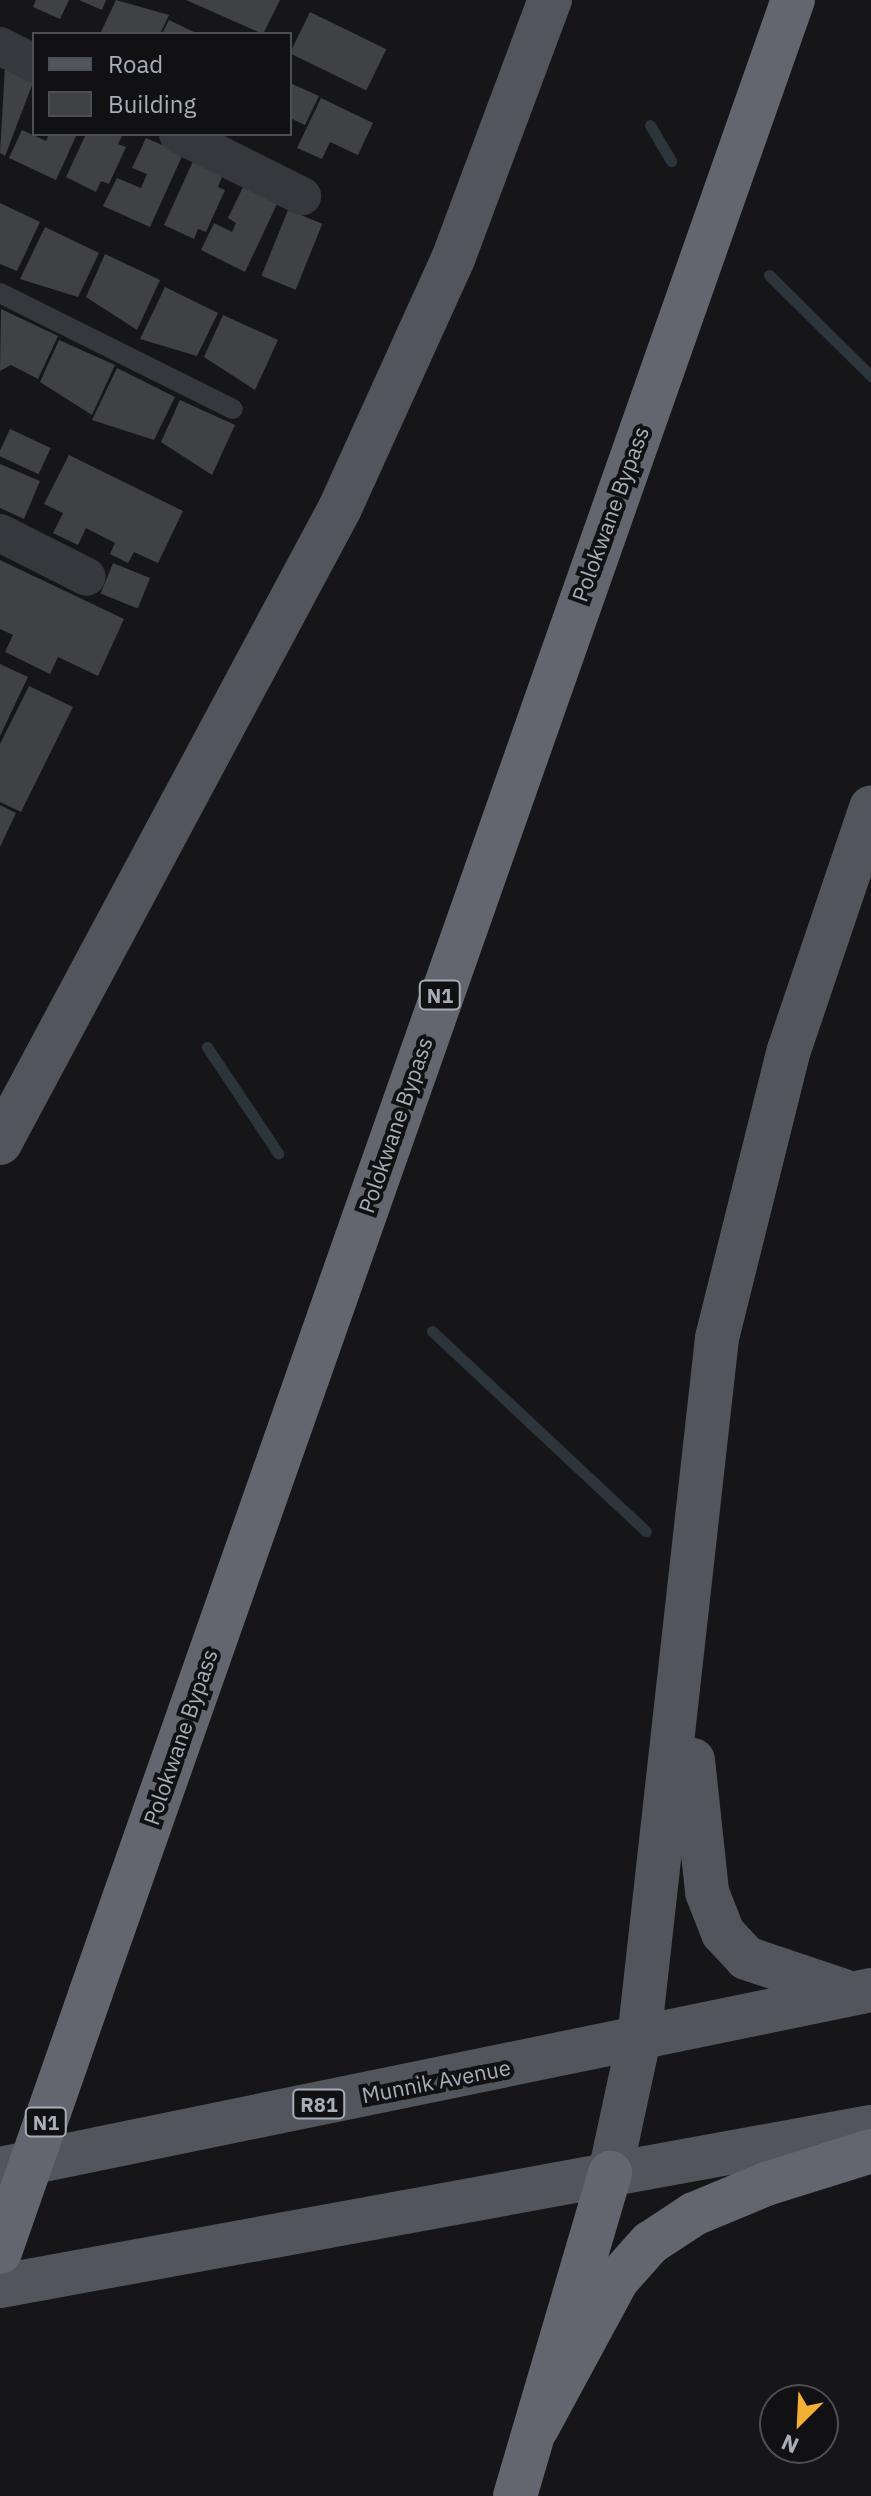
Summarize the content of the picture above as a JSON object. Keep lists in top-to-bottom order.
{
  "streets": {
    "highway": ["Polokwane Bypass", "N1"],
    "main road": ["Munnik Avenue", "R81"]
  },
  "legend": ["Road", "Building"],
  "north": "bottom left"
}
